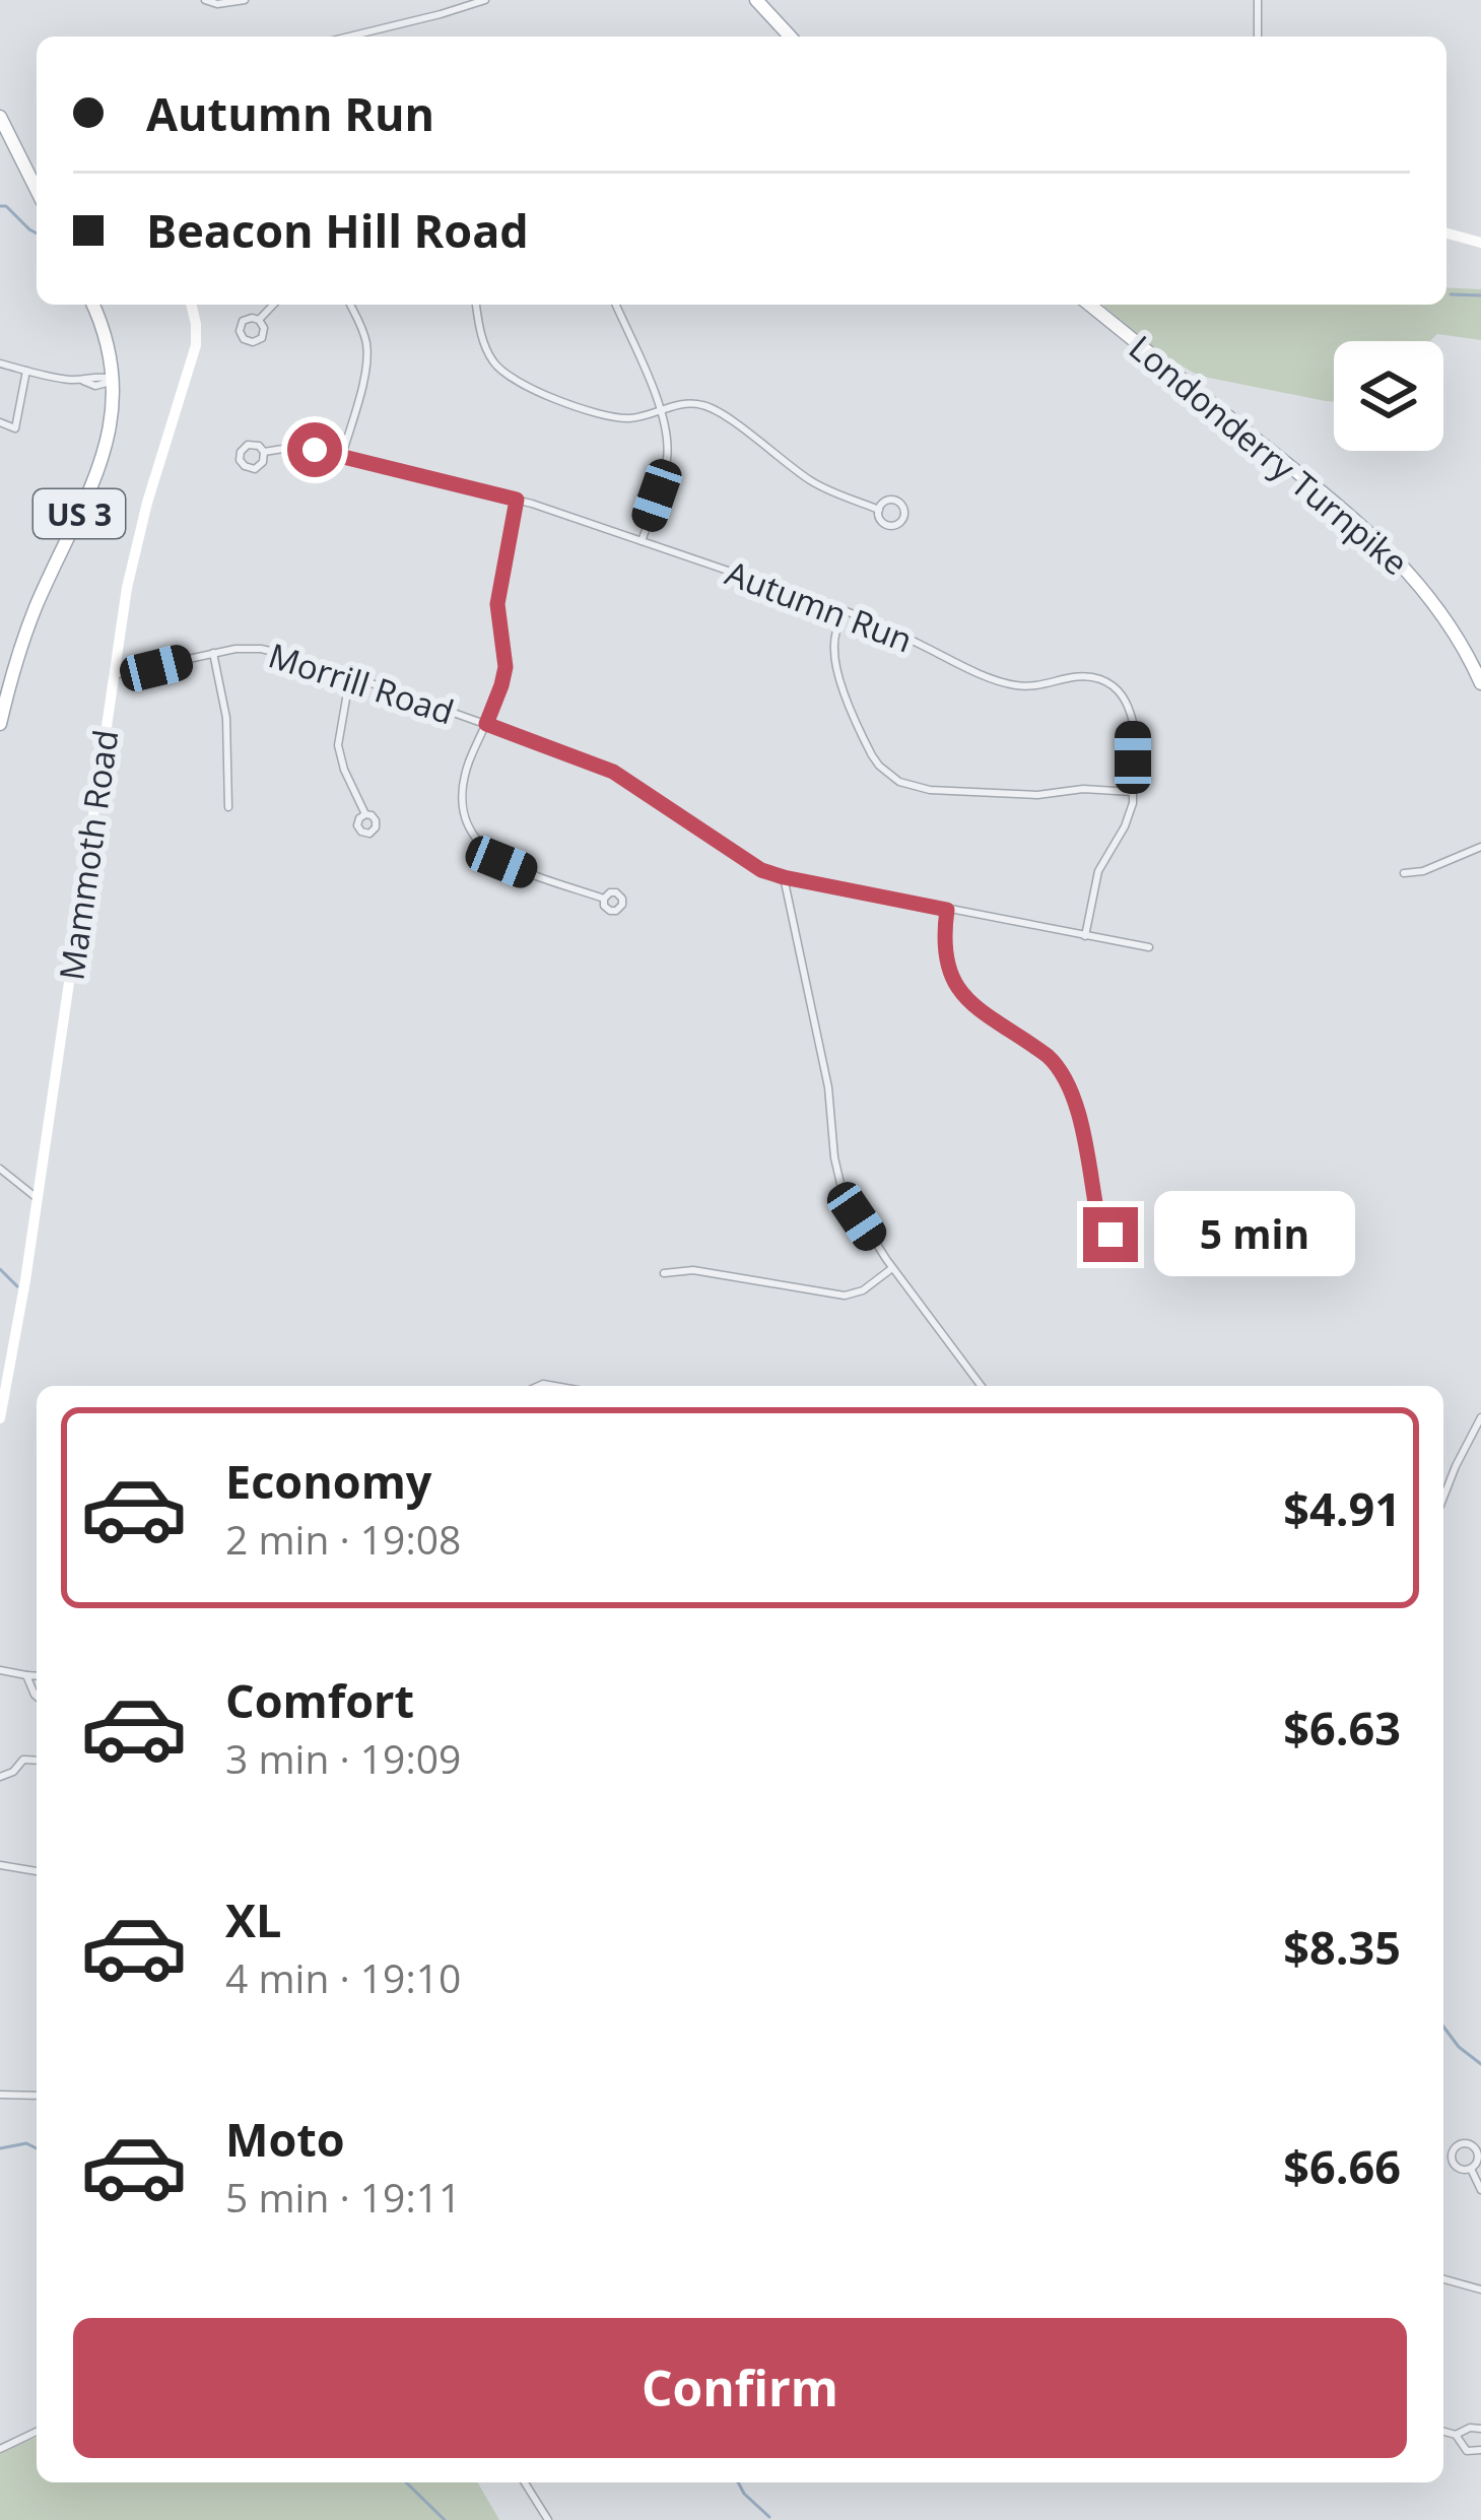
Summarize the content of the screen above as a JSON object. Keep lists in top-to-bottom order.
{
  "streets": {
    "main road": ["Londonderry Turnpike", "US 3", "Mammoth Road"],
    "street": ["Autumn Run", "Morrill Road"]
  },
  "crossings": [
    ["Autumn Run", "Morrill Road"],
    ["Morrill Road", "Mammoth Road"]
  ],
  "page": {
    "banner": ["Autumn Run", "Beacon Hill Road"],
    "bubble": "5 min",
    "list": [
      {
        "name": "Economy",
        "note": "2 min · 19:08",
        "value": "$4.91"
      },
      {
        "name": "Comfort",
        "note": "3 min · 19:09",
        "value": "$6.63"
      },
      {
        "name": "XL",
        "note": "4 min · 19:10",
        "value": "$8.35"
      },
      {
        "name": "Moto",
        "note": "5 min · 19:11",
        "value": "$6.66"
      }
    ],
    "buttons": "Confirm"
  }
}
